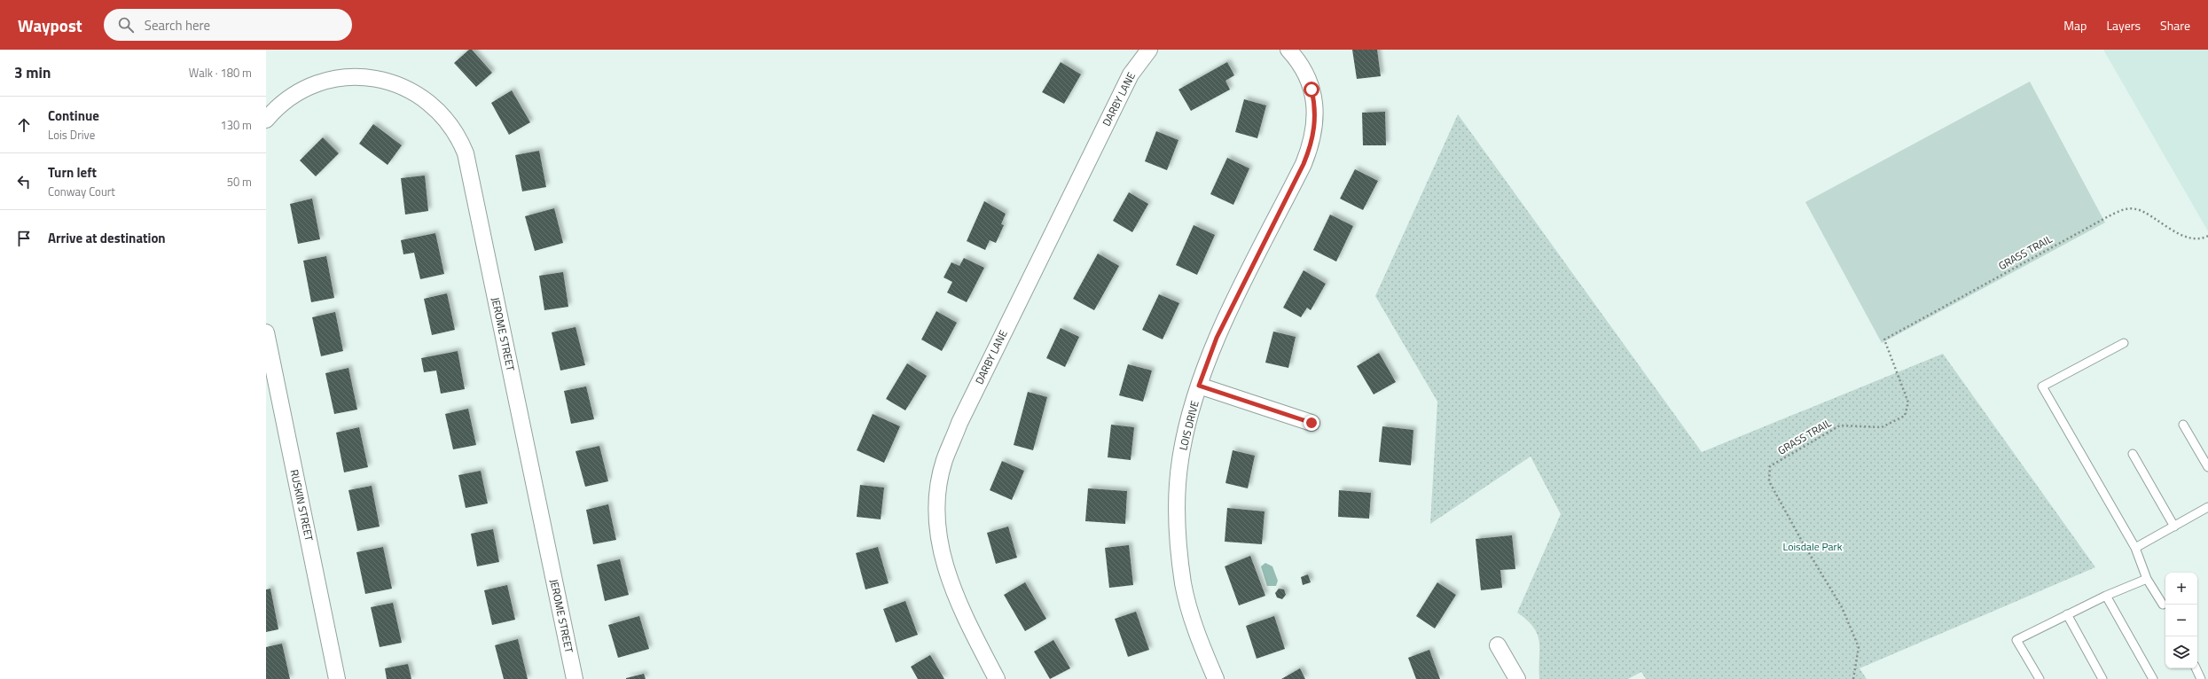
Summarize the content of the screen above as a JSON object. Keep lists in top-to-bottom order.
{
  "streets": {
    "street": [
      "DARBY LANE",
      "JEROME STREET",
      "LOIS DRIVE",
      "RUSKIN STREET"
    ],
    "path": ["GRASS TRAIL"]
  },
  "parks": ["Loisdale Park"],
  "page": {
    "header": "Waypost",
    "search": "Search here",
    "nav": ["Map", "Layers", "Share"],
    "heading": ["3 min", "Walk · 180 m"],
    "list": [
      ["Continue", "Lois Drive", "130 m"],
      ["Turn left", "Conway Court", "50 m"],
      "Arrive at destination"
    ],
    "map_buttons": ["+", "−"]
  }
}
